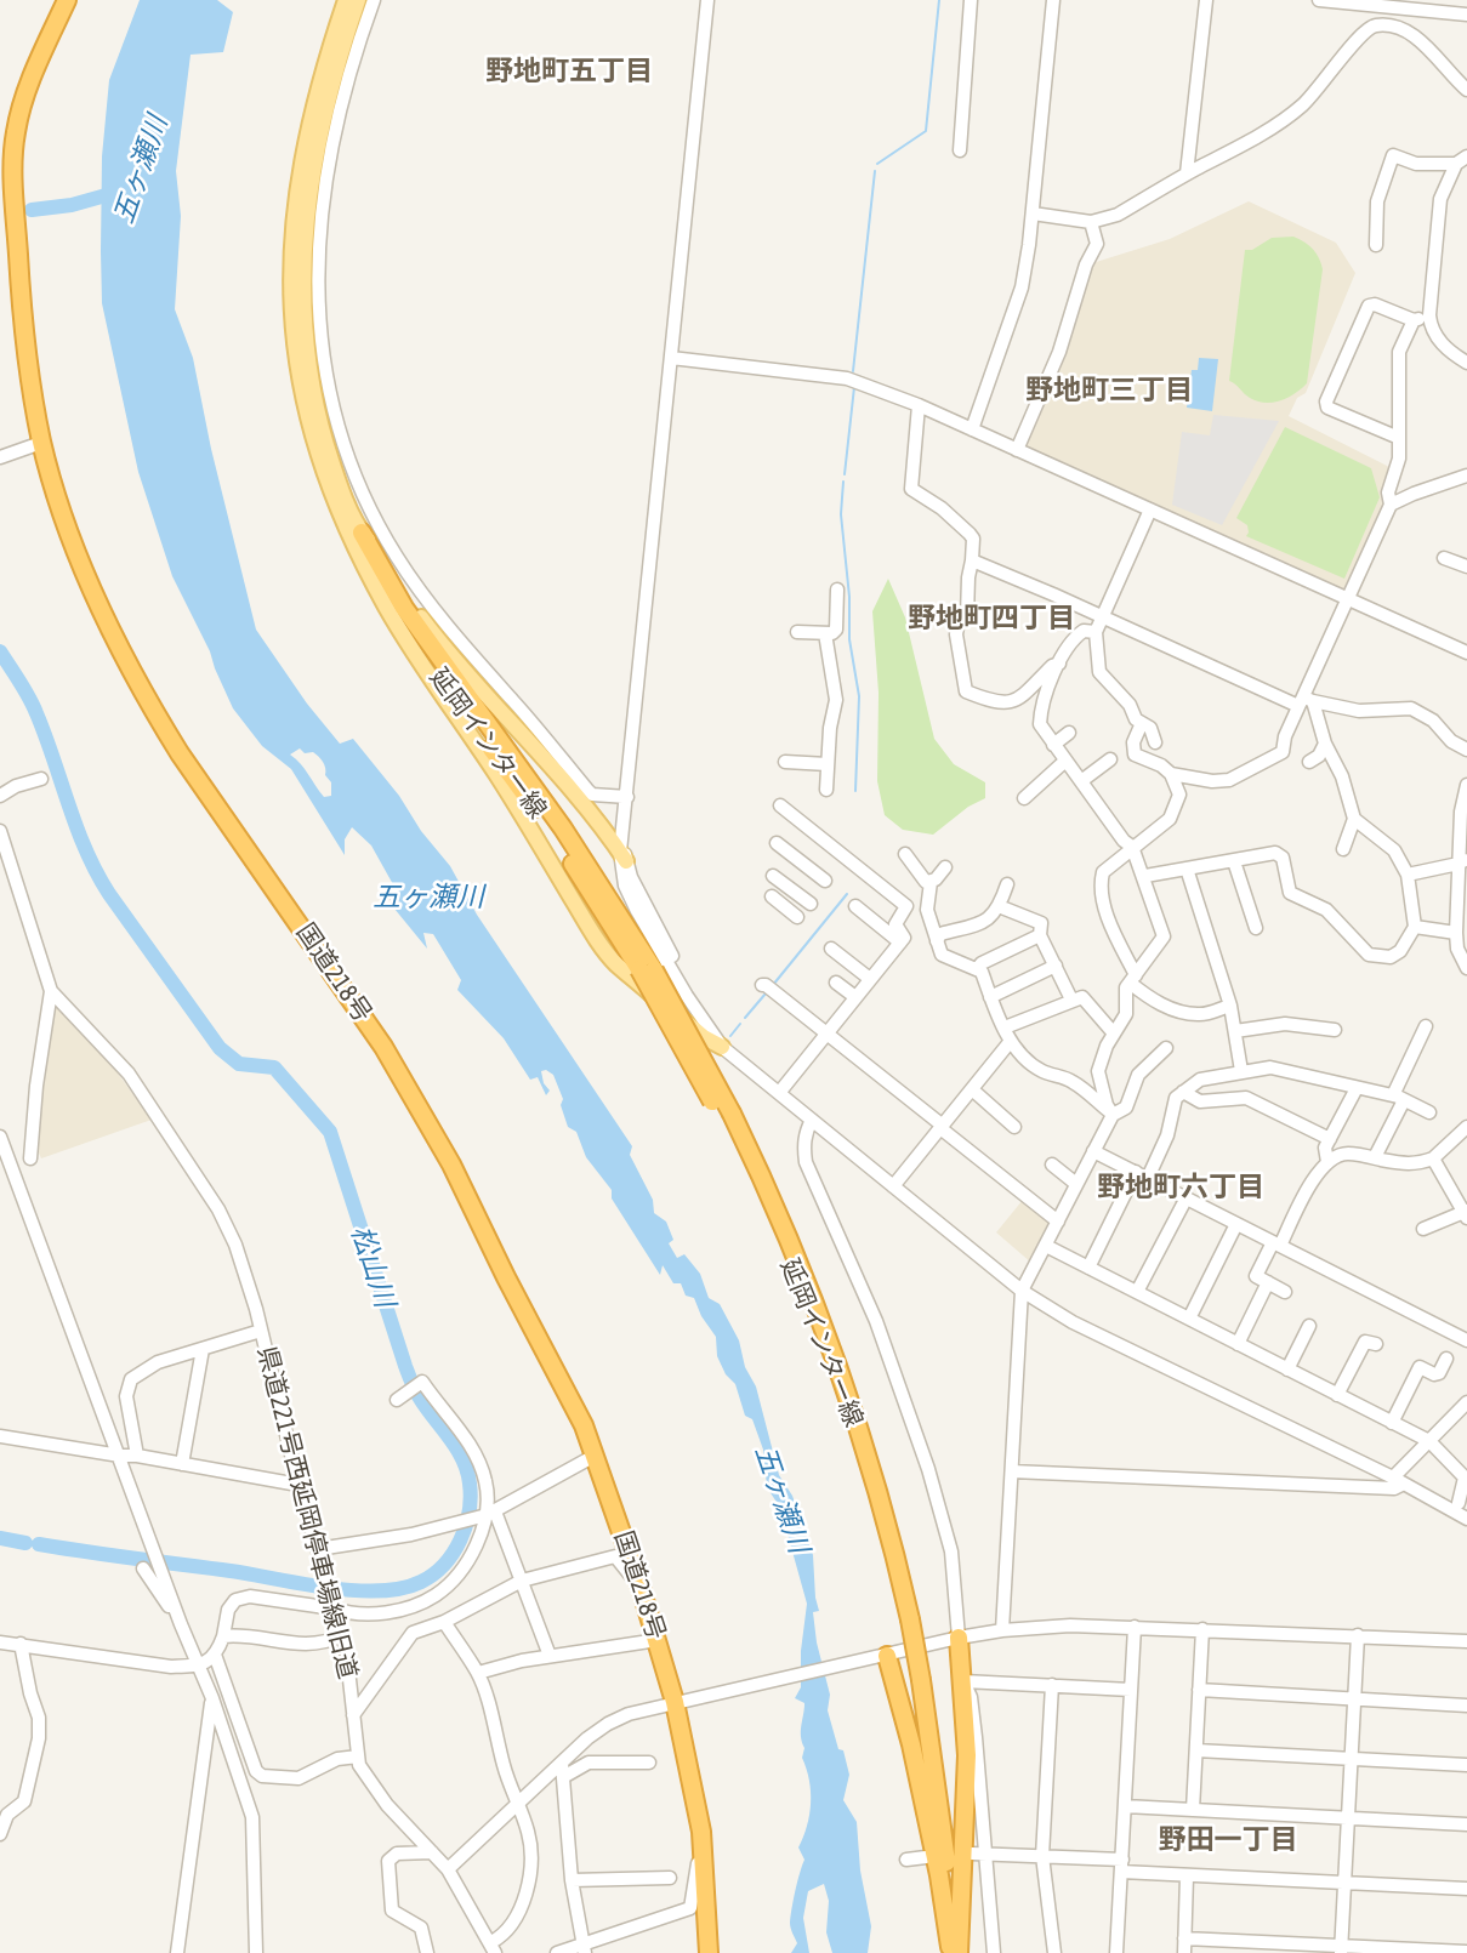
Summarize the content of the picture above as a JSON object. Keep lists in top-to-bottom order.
{
  "streets": {
    "highway": ["延岡インター線", "国道218号"],
    "street": ["県道221号西延岡停車場線旧道"]
  },
  "districts": [
    "野地町五丁目",
    "野地町三丁目",
    "野地町四丁目",
    "野地町六丁目",
    "野田一丁目"
  ],
  "water": ["五ヶ瀬川", "松山川"]
}
